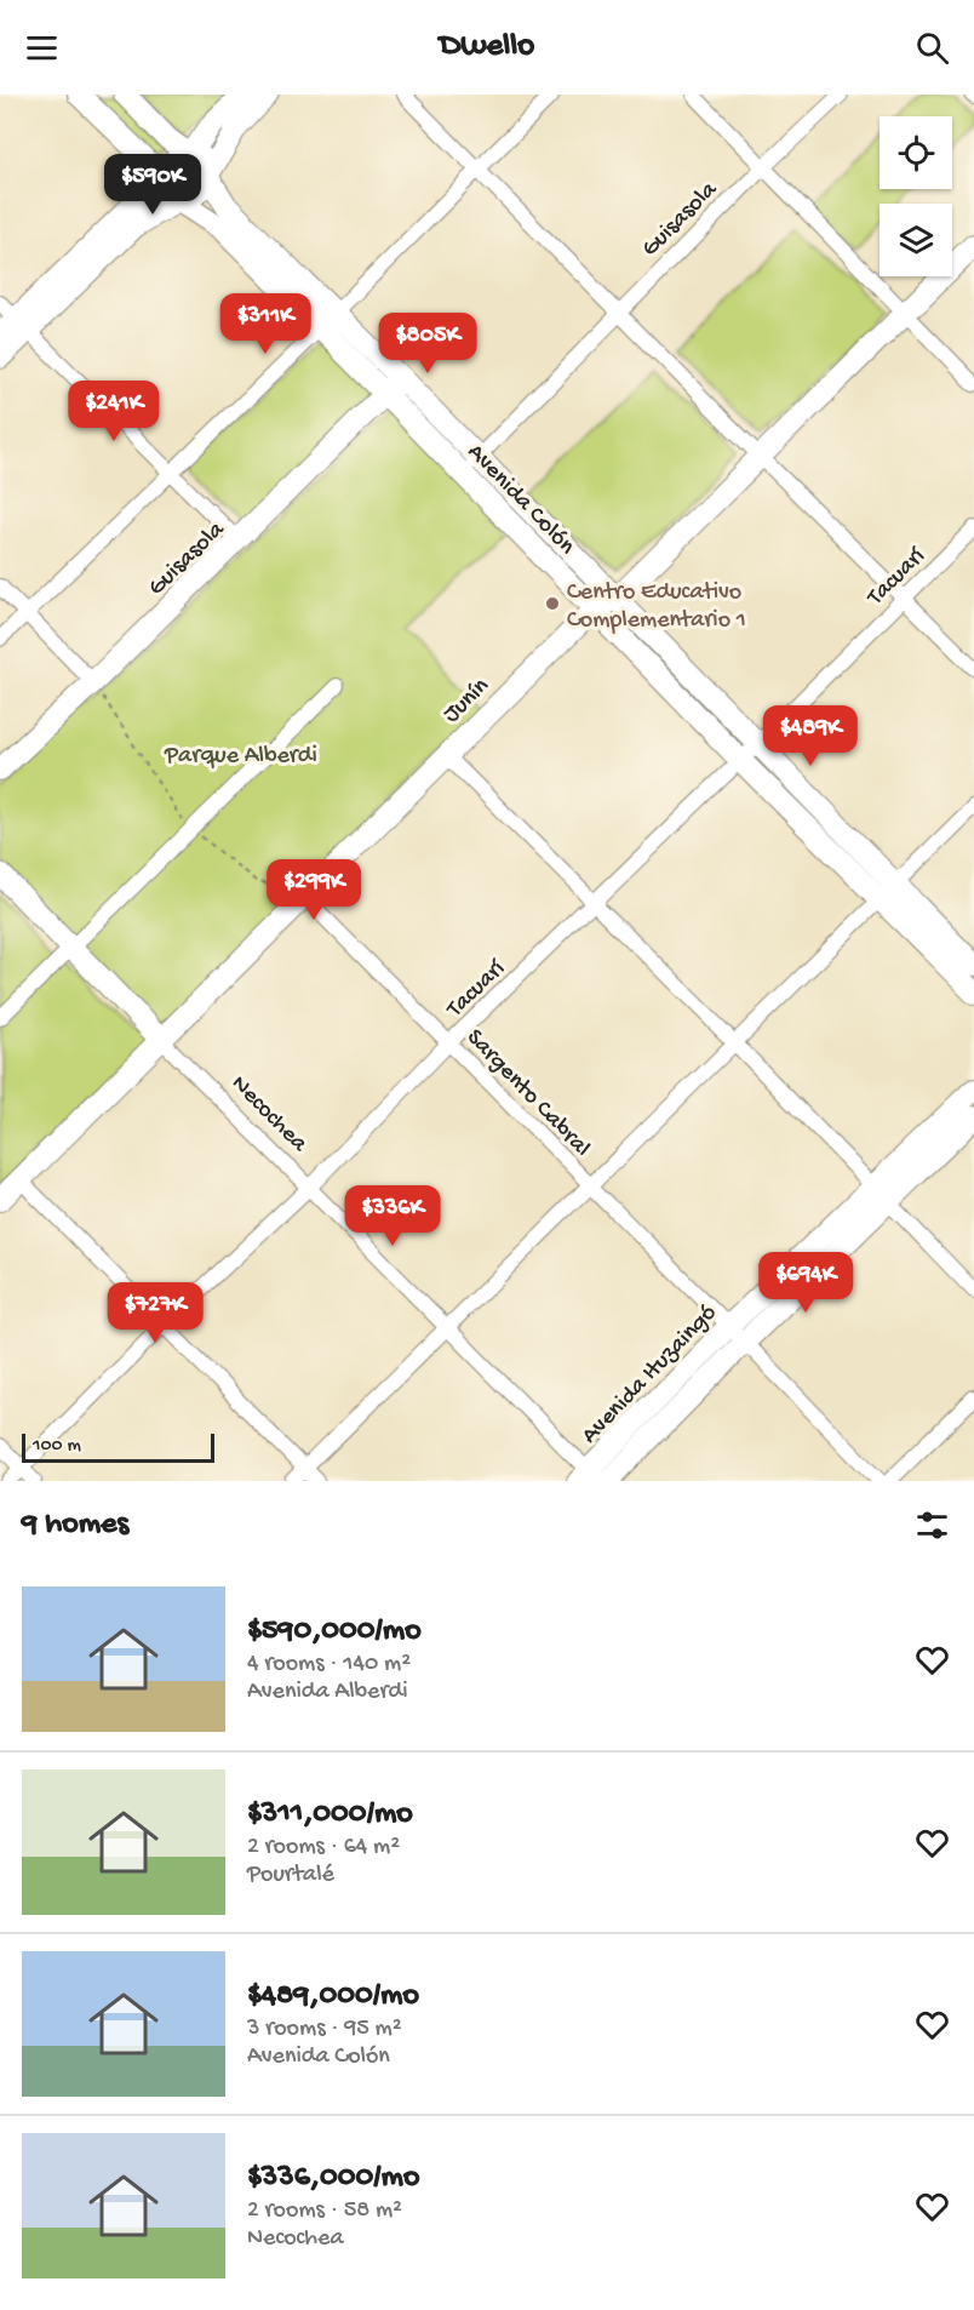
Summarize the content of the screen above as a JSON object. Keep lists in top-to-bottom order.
{
  "streets": {
    "main road": [
      "Guisasola",
      "Avenida Colón",
      "Junín",
      "Necochea",
      "Avenida Ituzaingó"
    ],
    "street": ["Tacuarí", "Sargento Cabral"]
  },
  "crossings": [
    ["Guisasola", "Avenida Colón"],
    ["Avenida Colón", "Tacuarí"],
    ["Avenida Colón", "Junín"],
    ["Tacuarí", "Sargento Cabral"],
    ["Tacuarí", "Necochea"],
    ["Junín", "Sargento Cabral"],
    ["Junín", "Necochea"],
    ["Sargento Cabral", "Avenida Ituzaingó"],
    ["Necochea", "Avenida Ituzaingó"]
  ],
  "parks": ["Parque Alberdi"],
  "places": ["Centro Educativo Complementario 1"],
  "scale_bar": "100 m",
  "page": {
    "header": "Dwello",
    "price": [
      "$590K",
      "$311K",
      "$805K",
      "$241K",
      "$489K",
      "$299K",
      "$336K",
      "$694K",
      "$727K"
    ],
    "scale": "100 m",
    "heading": "9 homes",
    "list": [
      {
        "name": "$590,000/mo",
        "note": "4 rooms · 140 m² · Avenida Alberdi"
      },
      {
        "name": "$311,000/mo",
        "note": "2 rooms · 64 m² · Pourtalé"
      },
      {
        "name": "$489,000/mo",
        "note": "3 rooms · 95 m² · Avenida Colón"
      },
      {
        "name": "$336,000/mo",
        "note": "2 rooms · 58 m² · Necochea"
      }
    ]
  }
}
